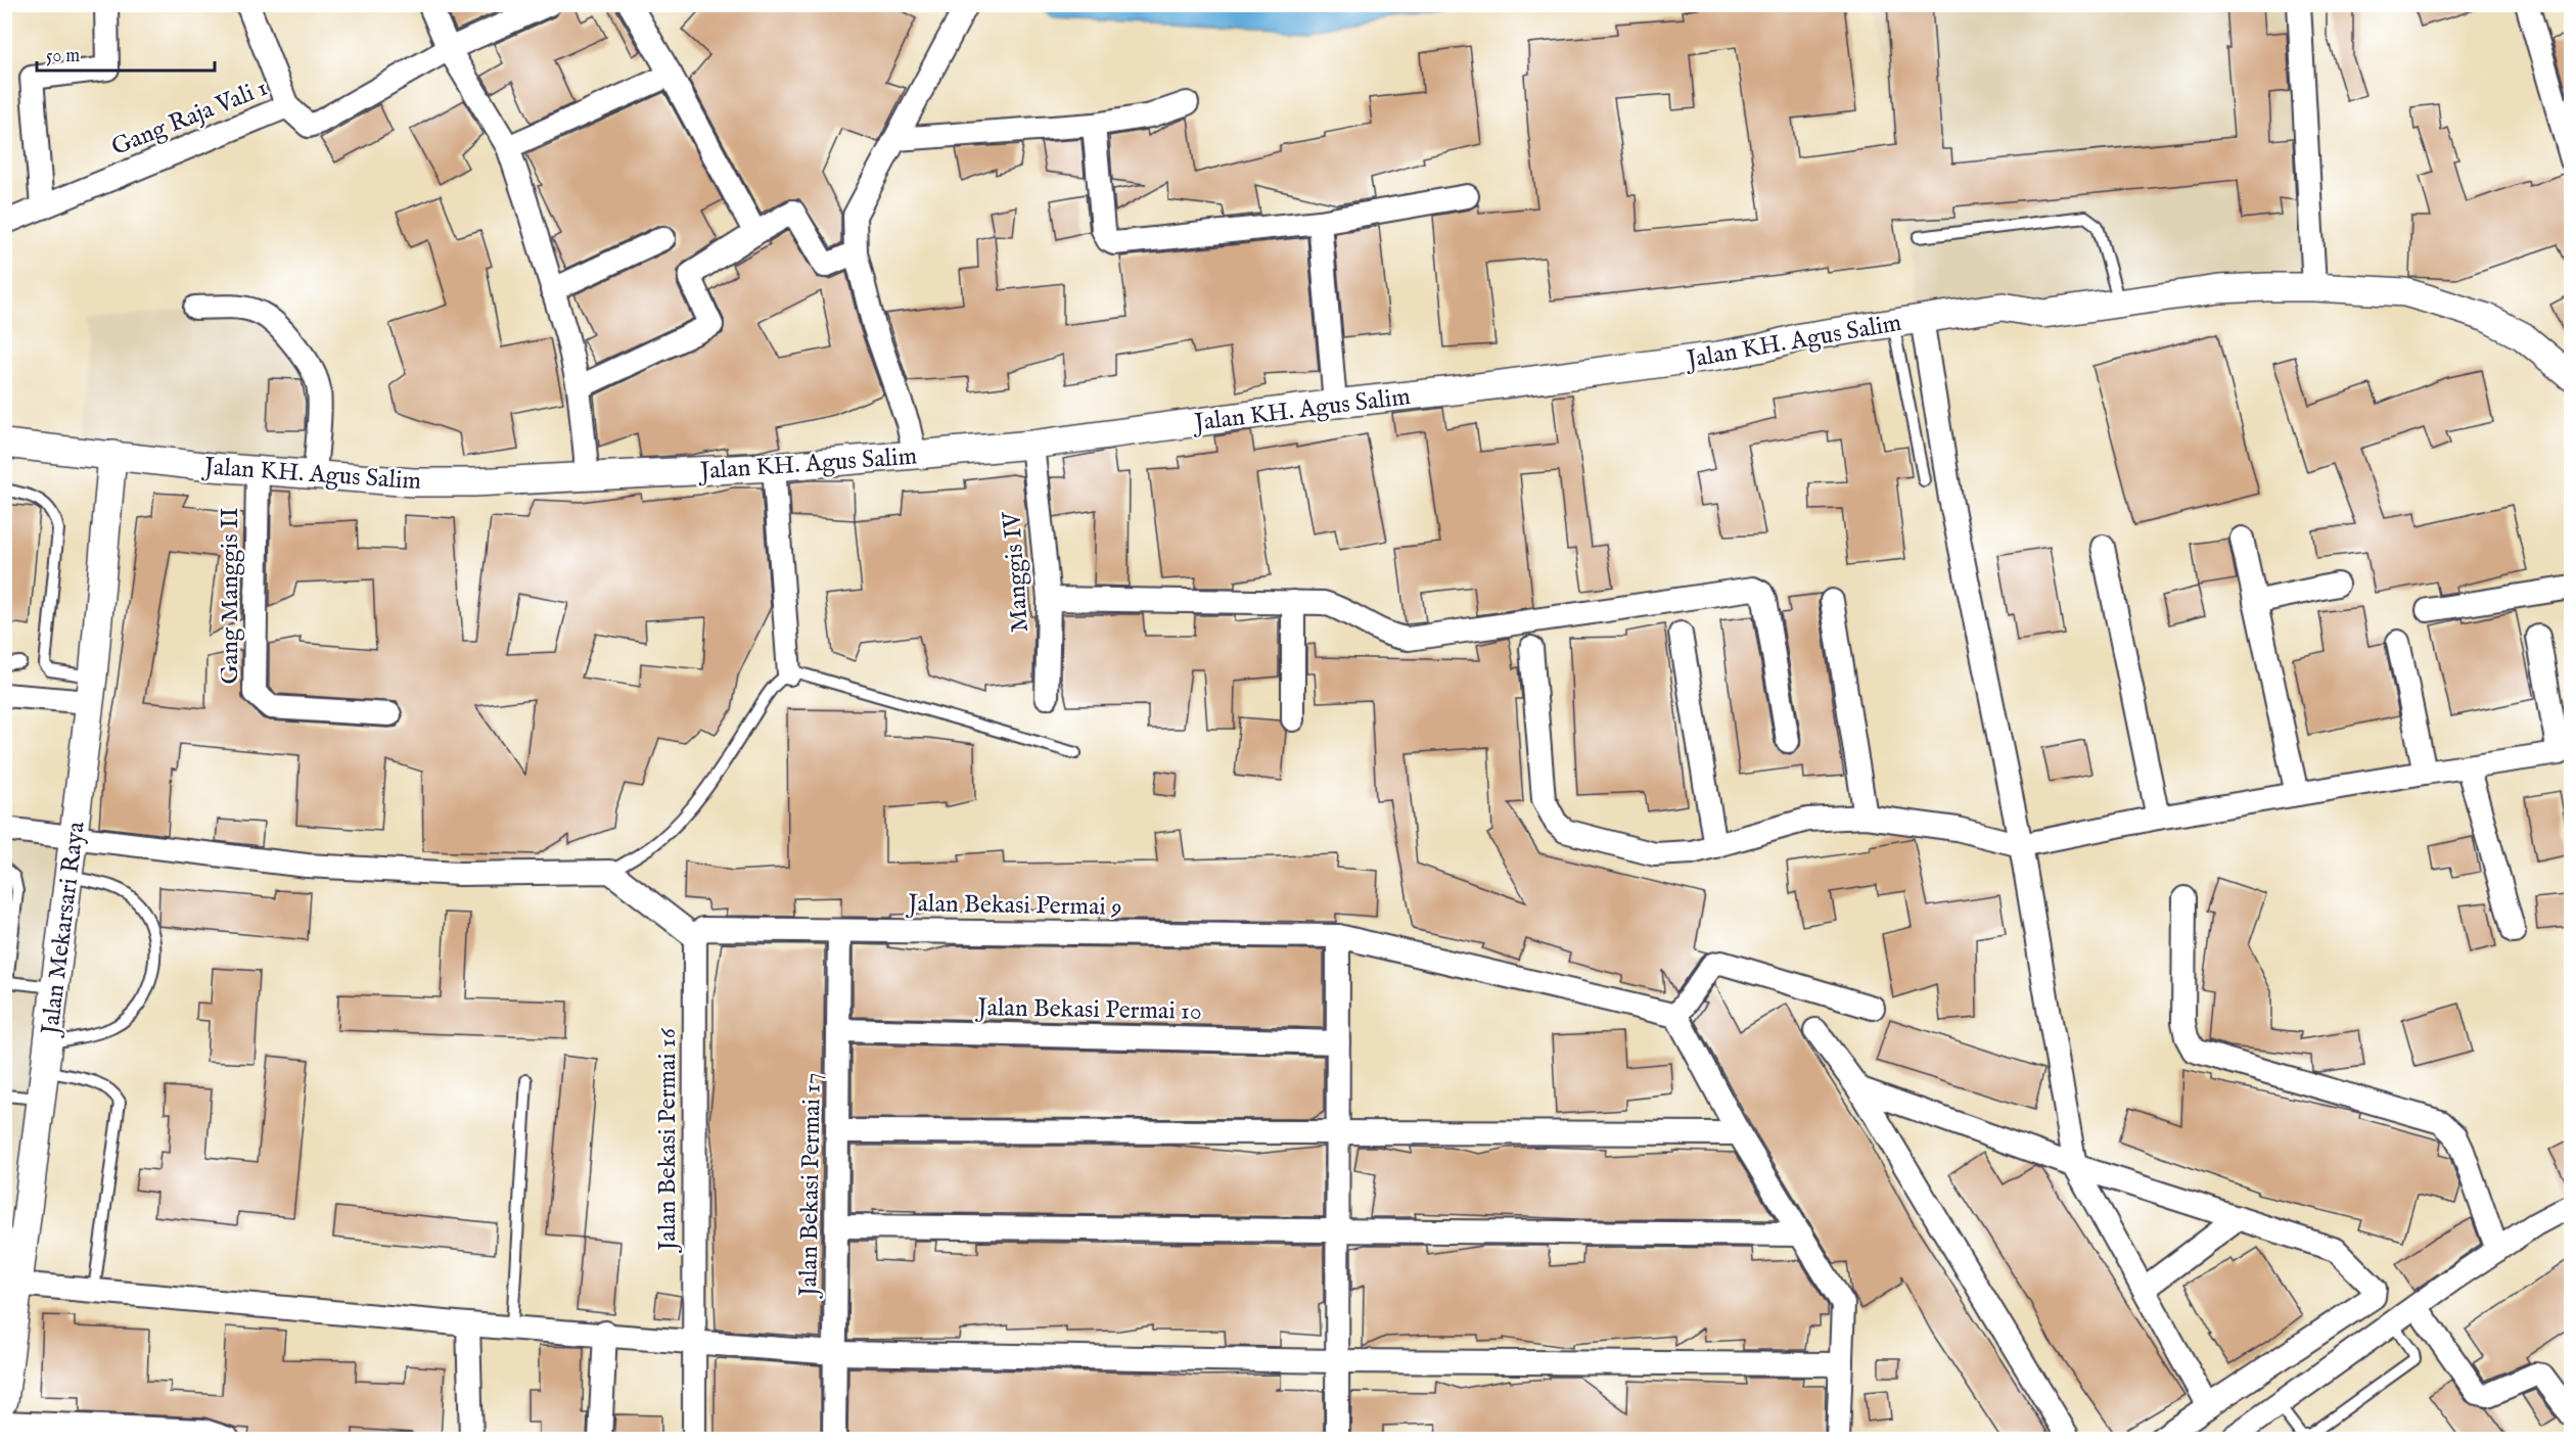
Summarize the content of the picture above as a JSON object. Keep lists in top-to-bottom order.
{
  "streets": {
    "street": [
      "Gang Raja Vali 1",
      "Jalan KH. Agus Salim",
      "Manggis IV",
      "Gang Manggis II",
      "Jalan Bekasi Permai 9",
      "Jalan Mekarsari Raya",
      "Jalan Bekasi Permai 10",
      "Jalan Bekasi Permai 16",
      "Jalan Bekasi Permai 17"
    ]
  },
  "crossings": [
    ["Jalan KH. Agus Salim", "Manggis IV"],
    ["Jalan KH. Agus Salim", "Gang Manggis II"],
    ["Jalan KH. Agus Salim", "Jalan Mekarsari Raya"],
    ["Jalan Bekasi Permai 9", "Jalan Bekasi Permai 16"],
    ["Jalan Bekasi Permai 9", "Jalan Bekasi Permai 17"],
    ["Jalan Bekasi Permai 10", "Jalan Bekasi Permai 17"]
  ],
  "scale_bar": "50 m"
}
